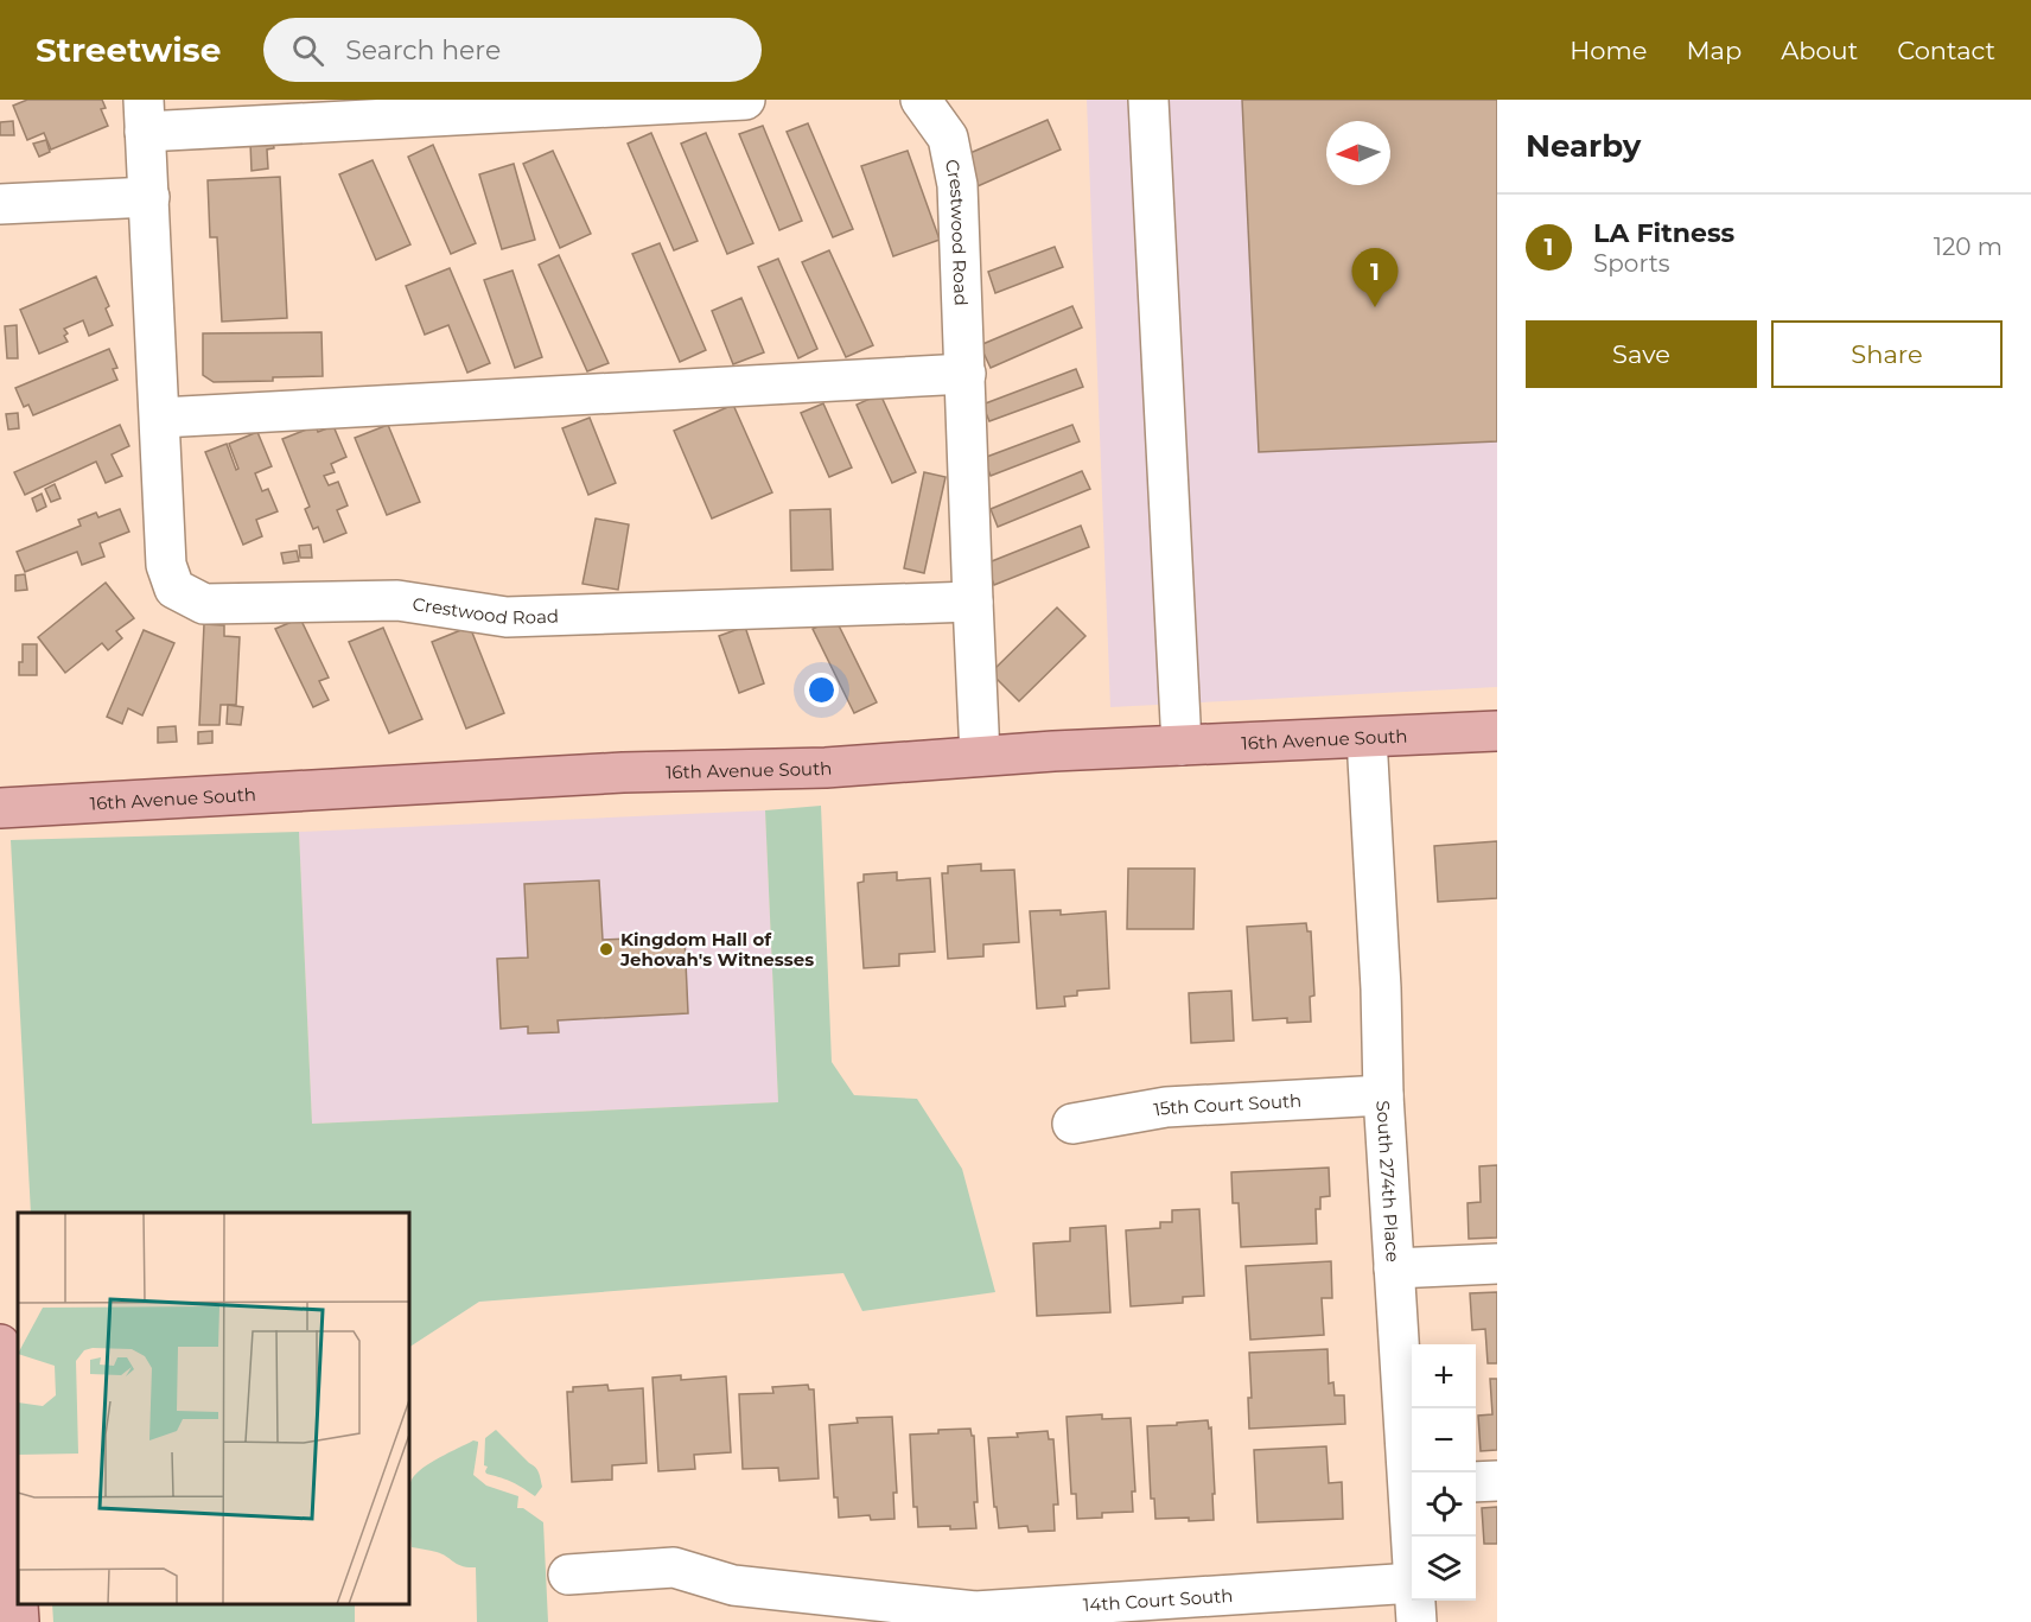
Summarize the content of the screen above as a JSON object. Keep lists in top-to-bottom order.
{
  "streets": {
    "main road": ["16th Avenue South"],
    "street": [
      "Crestwood Road",
      "15th Court South",
      "South 274th Place",
      "14th Court South"
    ]
  },
  "crossings": [
    ["Crestwood Road", "16th Avenue South"],
    ["16th Avenue South", "South 274th Place"],
    ["15th Court South", "South 274th Place"]
  ],
  "places": ["Kingdom Hall of Jehovah's Witnesses"],
  "north": "left",
  "page": {
    "header": "Streetwise",
    "search": "Search here",
    "nav": [
      "Home",
      "Map",
      "About",
      "Contact"
    ],
    "heading": "Nearby",
    "list": [
      {
        "mark": "1",
        "name": "LA Fitness",
        "note": "Sports",
        "value": "120 m"
      }
    ],
    "pins": "1",
    "buttons": ["Save", "Share"],
    "map_buttons": ["+", "−"]
  }
}
